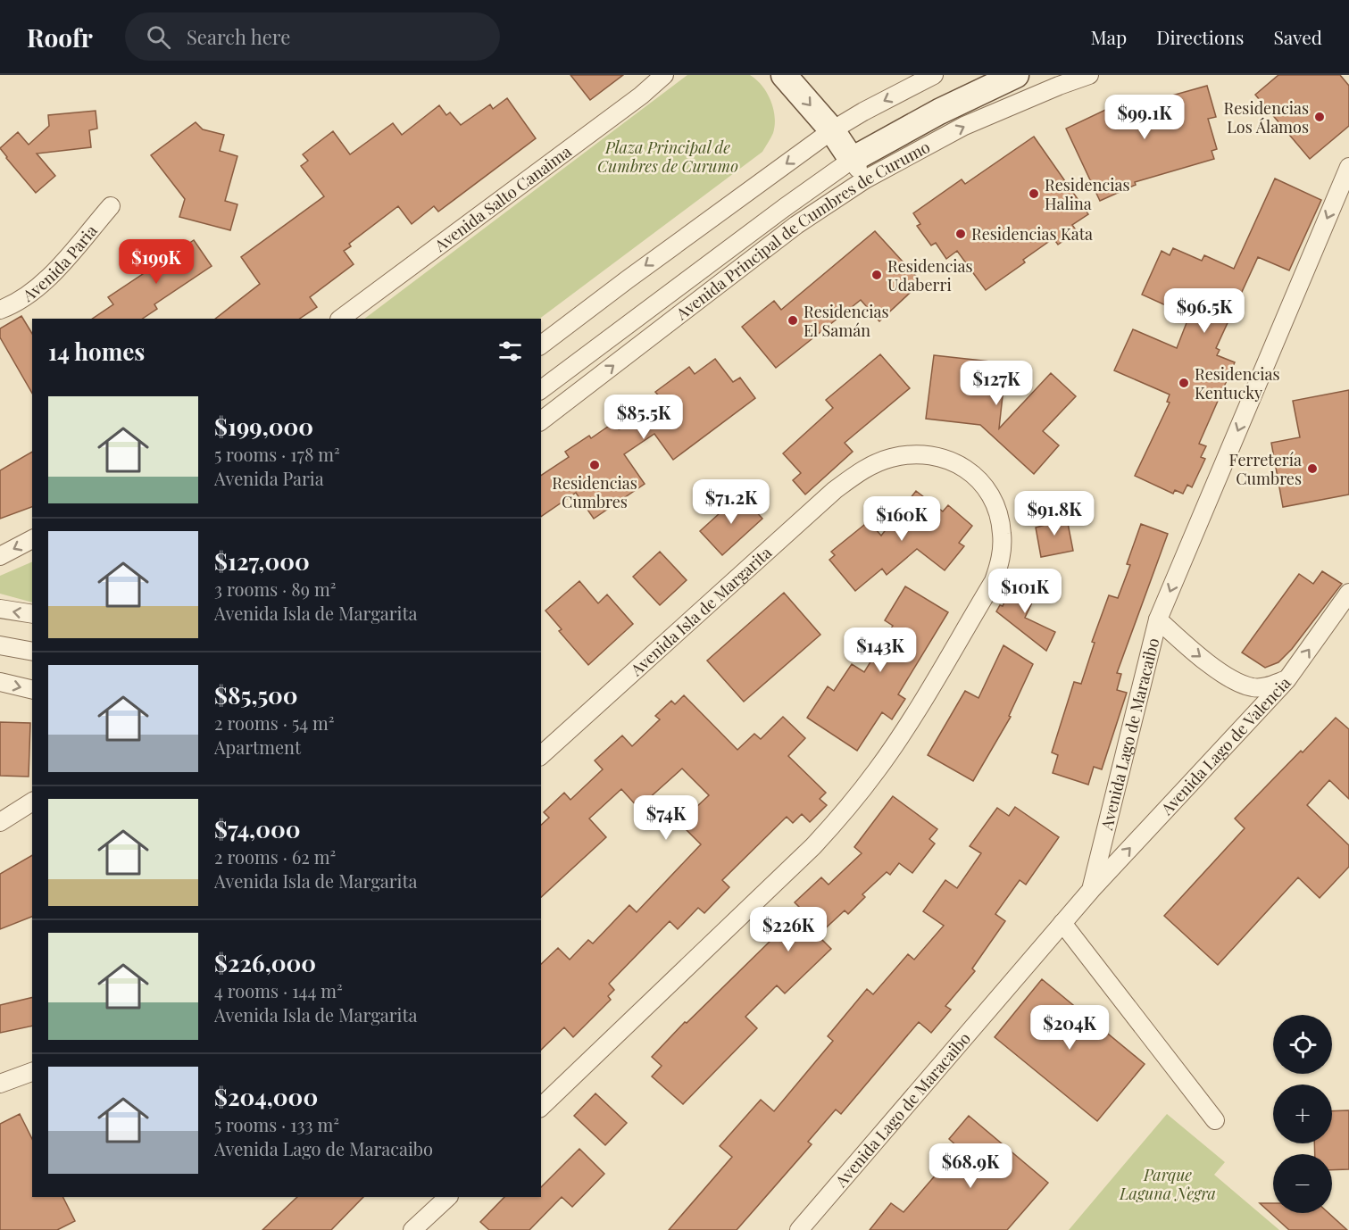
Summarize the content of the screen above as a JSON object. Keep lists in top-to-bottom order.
{
  "streets": {
    "main road": ["Avenida Principal de Cumbres de Curumo"],
    "street": [
      "Avenida Salto Canaima",
      "Avenida Paria",
      "Avenida Isla de Margarita",
      "Avenida Lago de Maracaibo",
      "Avenida Lago de Valencia"
    ]
  },
  "crossings": [
    ["Avenida Lago de Maracaibo", "Avenida Lago de Valencia"]
  ],
  "one_way": ["Avenida Principal de Cumbres de Curumo", "Avenida Lago de Maracaibo", "Avenida Lago de Valencia"],
  "parks": ["Plaza Principal de Cumbres de Curumo", "Parque Laguna Negra"],
  "places": [
    "Residencias Los Álamos",
    "Residencias Halina",
    "Residencias Kata",
    "Residencias Udaberri",
    "Residencias El Samán",
    "Residencias Kentucky",
    "Residencias Cumbres",
    "Ferretería Cumbres"
  ],
  "page": {
    "header": "Roofr",
    "search": "Search here",
    "nav": ["Map", "Directions", "Saved"],
    "price": [
      "$99.1K",
      "$199K",
      "$96.5K",
      "$127K",
      "$85.5K",
      "$71.2K",
      "$91.8K",
      "$160K",
      "$101K",
      "$143K",
      "$74K",
      "$226K",
      "$204K",
      "$68.9K"
    ],
    "heading": "14 homes",
    "list": [
      {
        "name": "$199,000",
        "note": "5 rooms · 178 m² · Avenida Paria"
      },
      {
        "name": "$127,000",
        "note": "3 rooms · 89 m² · Avenida Isla de Margarita"
      },
      {
        "name": "$85,500",
        "note": "2 rooms · 54 m² · Apartment"
      },
      {
        "name": "$74,000",
        "note": "2 rooms · 62 m² · Avenida Isla de Margarita"
      },
      {
        "name": "$226,000",
        "note": "4 rooms · 144 m² · Avenida Isla de Margarita"
      },
      {
        "name": "$204,000",
        "note": "5 rooms · 133 m² · Avenida Lago de Maracaibo"
      }
    ],
    "map_buttons": ["+", "−"]
  }
}
